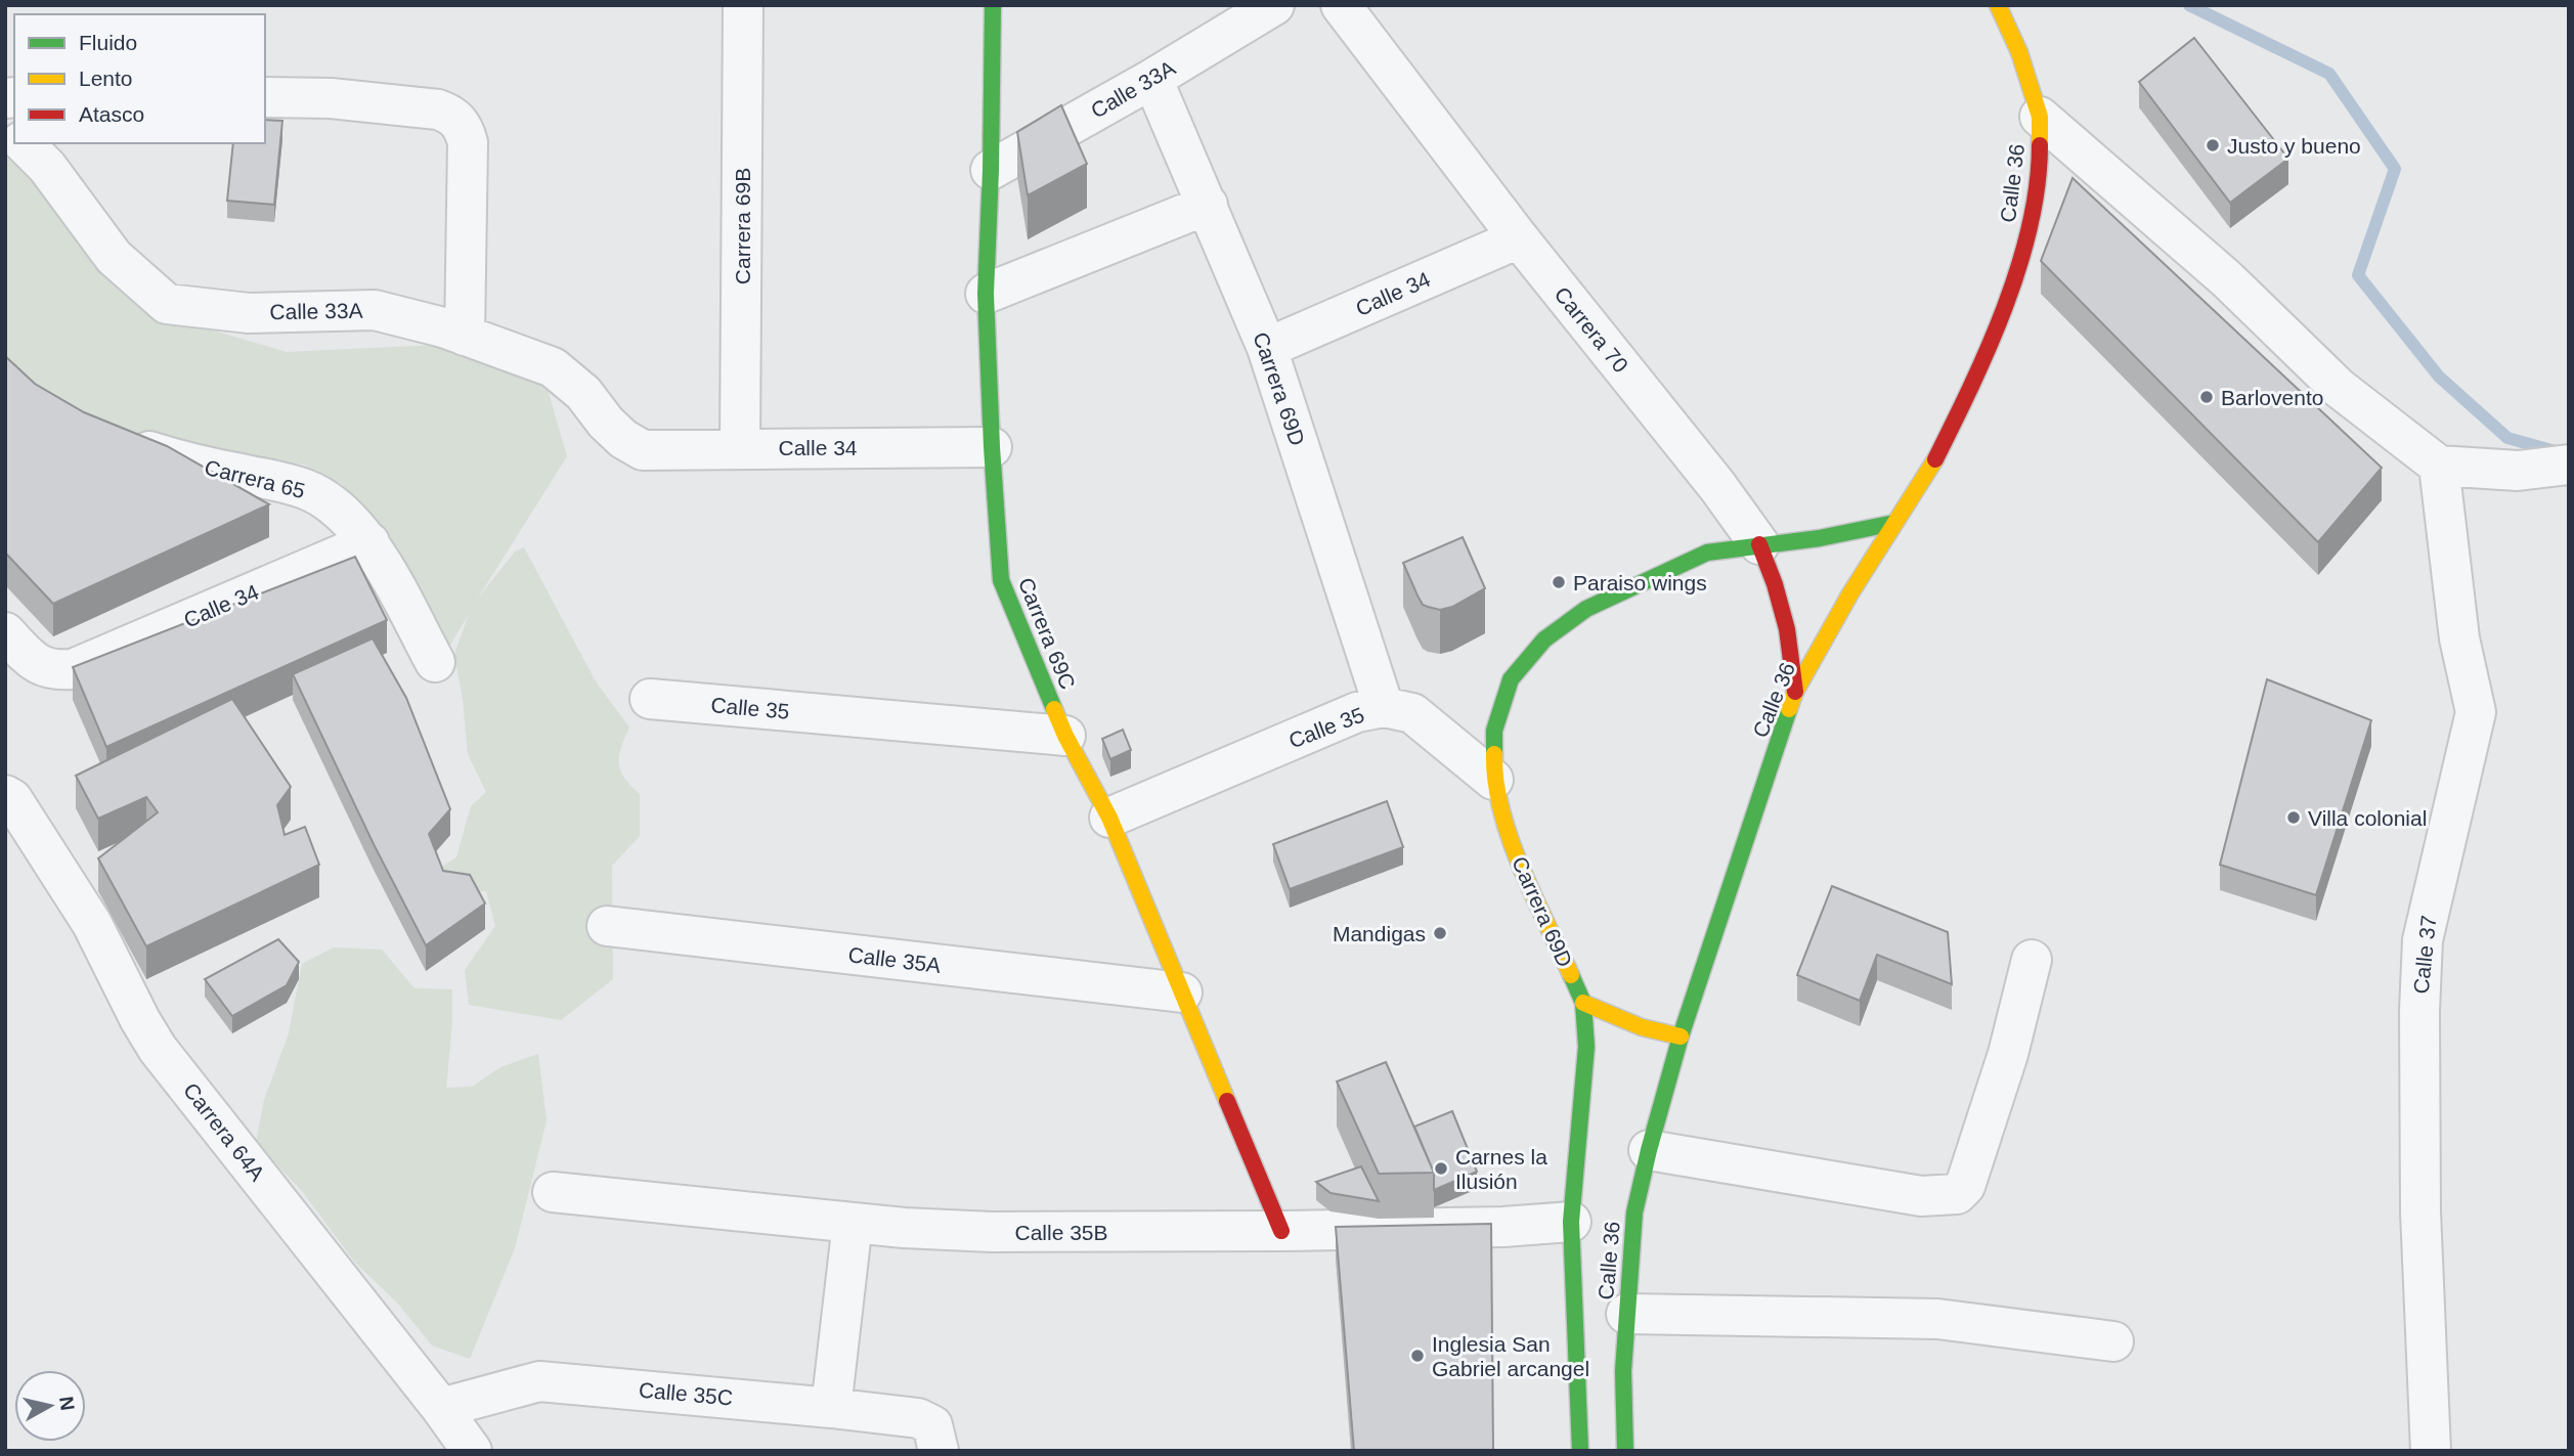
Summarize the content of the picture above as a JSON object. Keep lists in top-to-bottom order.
{
  "streets": {
    "main road": ["Calle 36", "Carrera 69D", "Carrera 69C"],
    "street": [
      "Calle 33A",
      "Carrera 69B",
      "Calle 34",
      "Carrera 70",
      "Carrera 65",
      "Calle 35",
      "Calle 37",
      "Calle 35A",
      "Carrera 64A",
      "Calle 35B",
      "Calle 35C"
    ]
  },
  "crossings": [
    ["Calle 33A", "Calle 34"],
    ["Calle 33A", "Carrera 69D"],
    ["Calle 33A", "Carrera 69C"],
    ["Calle 36", "Carrera 69D"],
    ["Calle 36", "Calle 35B"],
    ["Carrera 69B", "Calle 34"],
    ["Calle 34", "Carrera 70"],
    ["Calle 34", "Carrera 69D"],
    ["Calle 34", "Carrera 65"],
    ["Calle 34", "Carrera 69C"],
    ["Carrera 69D", "Calle 35"],
    ["Carrera 69C", "Calle 35"],
    ["Carrera 69C", "Calle 35A"],
    ["Carrera 69C", "Calle 35B"],
    ["Carrera 64A", "Calle 35C"]
  ],
  "places": [
    "Justo y bueno",
    "Barlovento",
    "Paraiso wings",
    "Villa colonial",
    "Mandigas",
    "Carnes la Ilusión",
    "Inglesia San Gabriel arcangel"
  ],
  "legend": ["Fluido", "Lento", "Atasco"],
  "north": "right"
}
